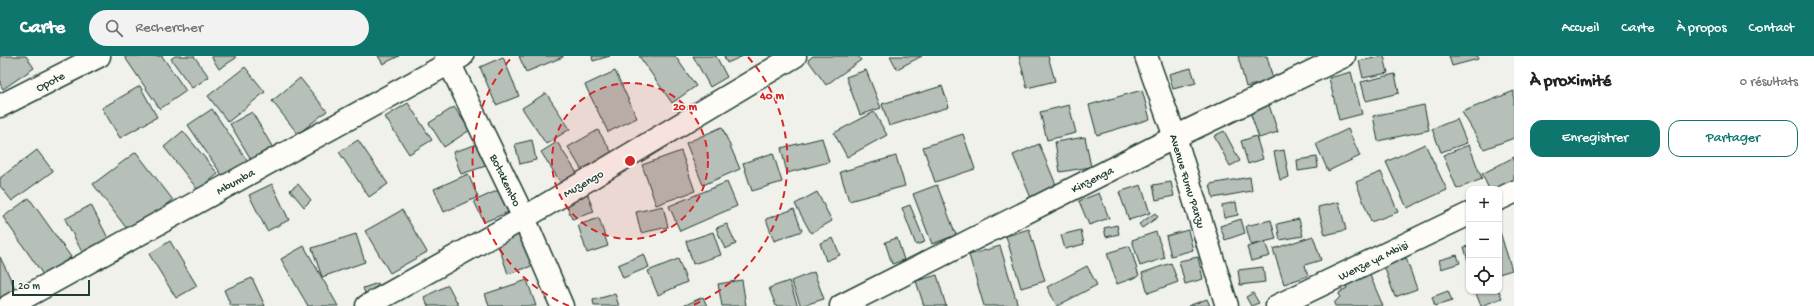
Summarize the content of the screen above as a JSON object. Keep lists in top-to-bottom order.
{
  "streets": {
    "street": [
      "Opote",
      "Kinzenga",
      "Botakembo",
      "Mbumba",
      "Avenue Fumu Panzu",
      "Muzengo",
      "Wenze ya Mbisi"
    ]
  },
  "crossings": [
    ["Kinzenga", "Avenue Fumu Panzu"],
    ["Botakembo", "Mbumba"],
    ["Botakembo", "Muzengo"]
  ],
  "scale_bar": "20 m",
  "page": {
    "header": "Carte",
    "search": "Rechercher",
    "nav": [
      "Accueil",
      "Carte",
      "À propos",
      "Contact"
    ],
    "heading": ["À proximité", "0 résultats"],
    "buttons": ["Enregistrer", "Partager"],
    "map_buttons": ["+", "−"],
    "scale": "20 m"
  },
  "rings": ["40 m", "20 m"]
}
